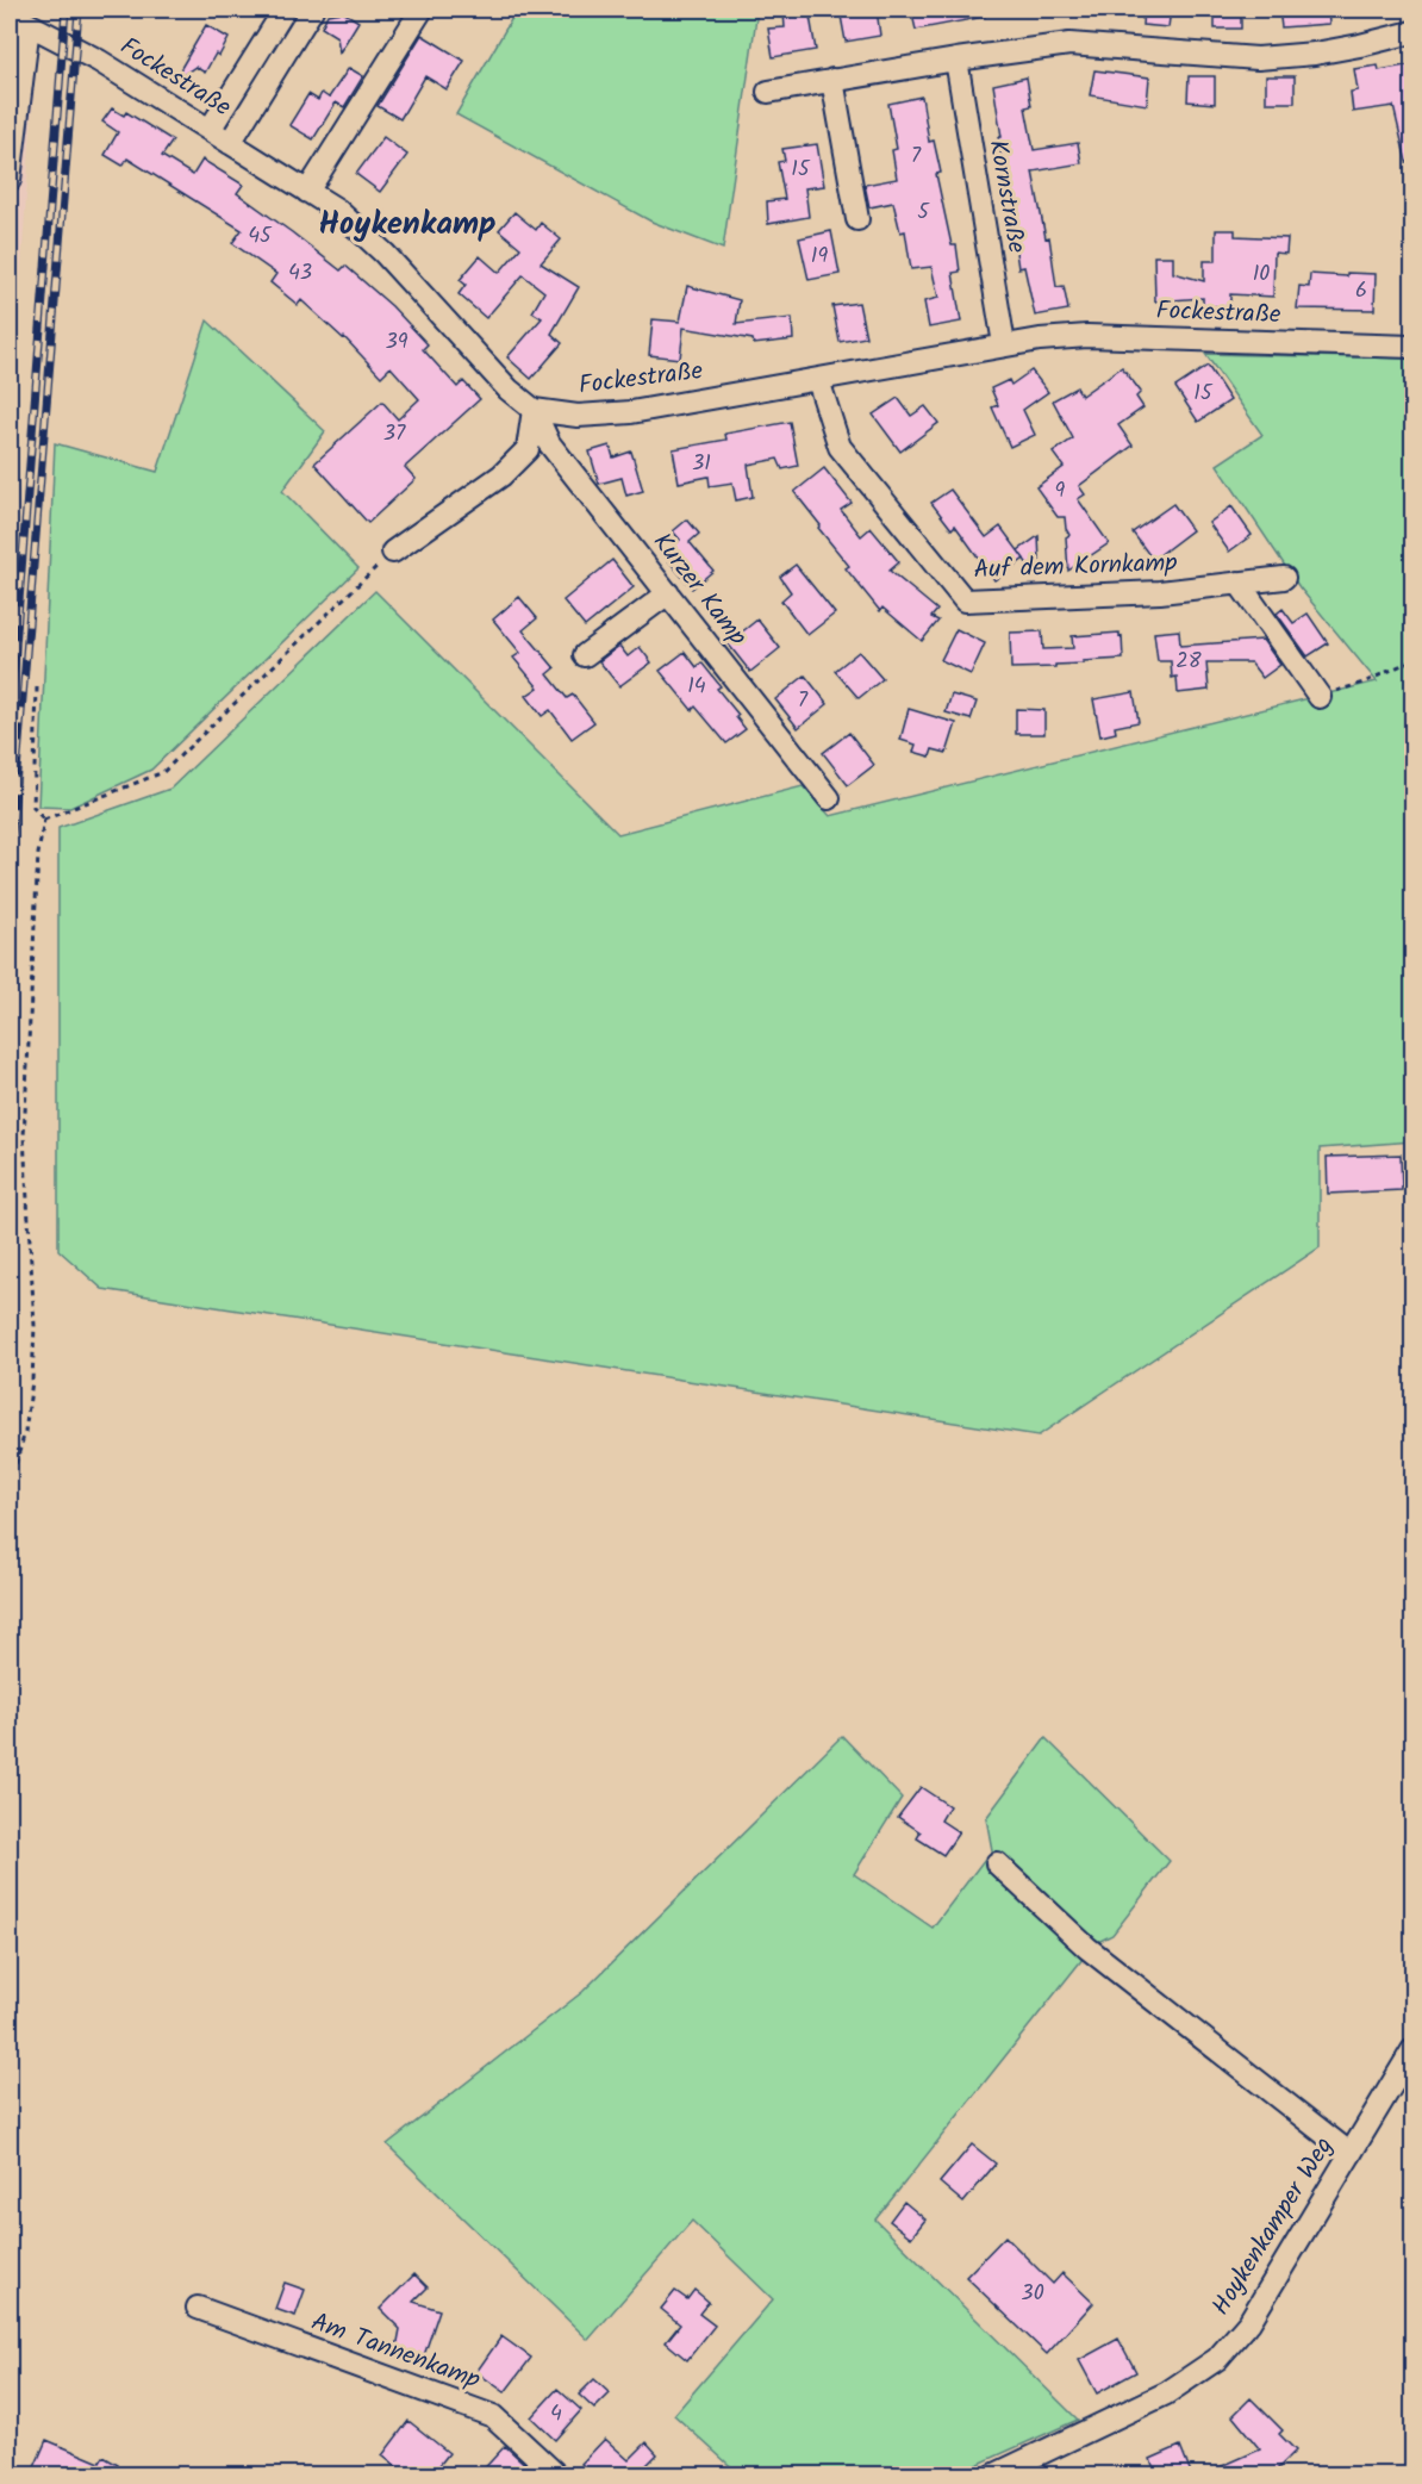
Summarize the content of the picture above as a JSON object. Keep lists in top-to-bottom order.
{
  "streets": {
    "street": [
      "Fockestraße",
      "Kornstraße",
      "Auf dem Kornkamp",
      "Kurzer Kamp",
      "Hoykenkamper Weg",
      "Am Tannenkamp"
    ]
  },
  "crossings": [
    ["Fockestraße", "Kornstraße"],
    ["Fockestraße", "Auf dem Kornkamp"],
    ["Fockestraße", "Kurzer Kamp"]
  ],
  "districts": ["Hoykenkamp"],
  "house_numbers": [
    "7",
    "15",
    "5",
    "45",
    "19",
    "43",
    "10",
    "6",
    "39",
    "15",
    "37",
    "31",
    "9",
    "28",
    "14",
    "7",
    "30",
    "4"
  ]
}
